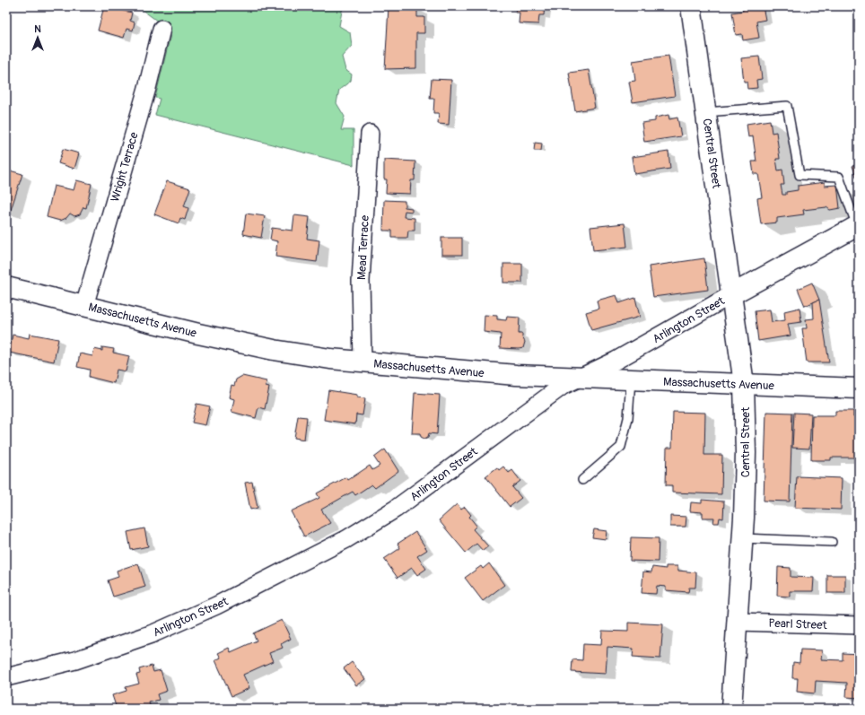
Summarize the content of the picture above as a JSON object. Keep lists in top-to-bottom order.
{
  "streets": {
    "main road": ["Central Street", "Massachusetts Avenue", "Arlington Street"],
    "street": ["Wright Terrace", "Mead Terrace", "Pearl Street"]
  },
  "crossings": [
    ["Central Street", "Massachusetts Avenue"],
    ["Central Street", "Arlington Street"],
    ["Central Street", "Pearl Street"],
    ["Wright Terrace", "Massachusetts Avenue"],
    ["Mead Terrace", "Massachusetts Avenue"],
    ["Massachusetts Avenue", "Arlington Street"]
  ],
  "north": "top"
}
